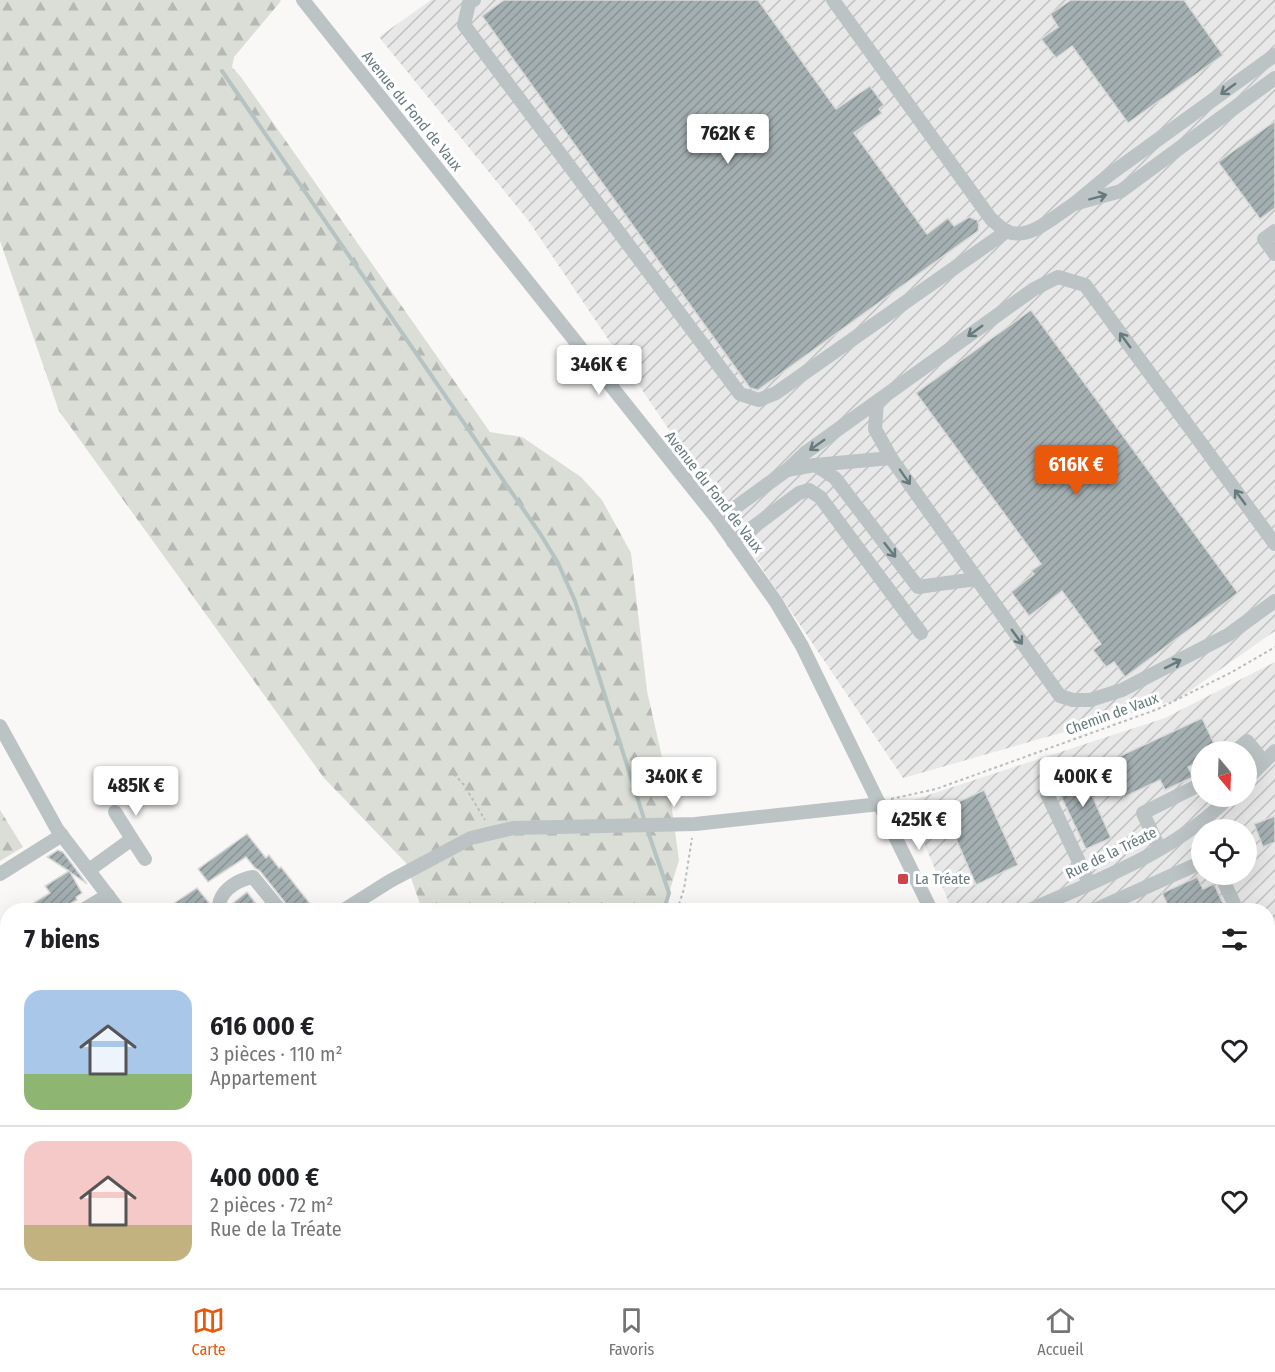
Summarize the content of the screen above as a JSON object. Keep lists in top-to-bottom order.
{
  "streets": {
    "street": ["Avenue du Fond de Vaux", "Rue de la Tréate"],
    "path": ["Chemin de Vaux"]
  },
  "crossings": [
    ["Avenue du Fond de Vaux", "Chemin de Vaux"]
  ],
  "places": {
    "transit": ["La Tréate"]
  },
  "north": "bottom",
  "page": {
    "price": [
      "762K €",
      "346K €",
      "616K €",
      "340K €",
      "400K €",
      "485K €",
      "425K €"
    ],
    "heading": "7 biens",
    "list": [
      {
        "name": "616 000 €",
        "note": "3 pièces · 110 m² · Appartement"
      },
      {
        "name": "400 000 €",
        "note": "2 pièces · 72 m² · Rue de la Tréate"
      }
    ],
    "tabs": ["Carte", "Favoris", "Accueil"]
  }
}
